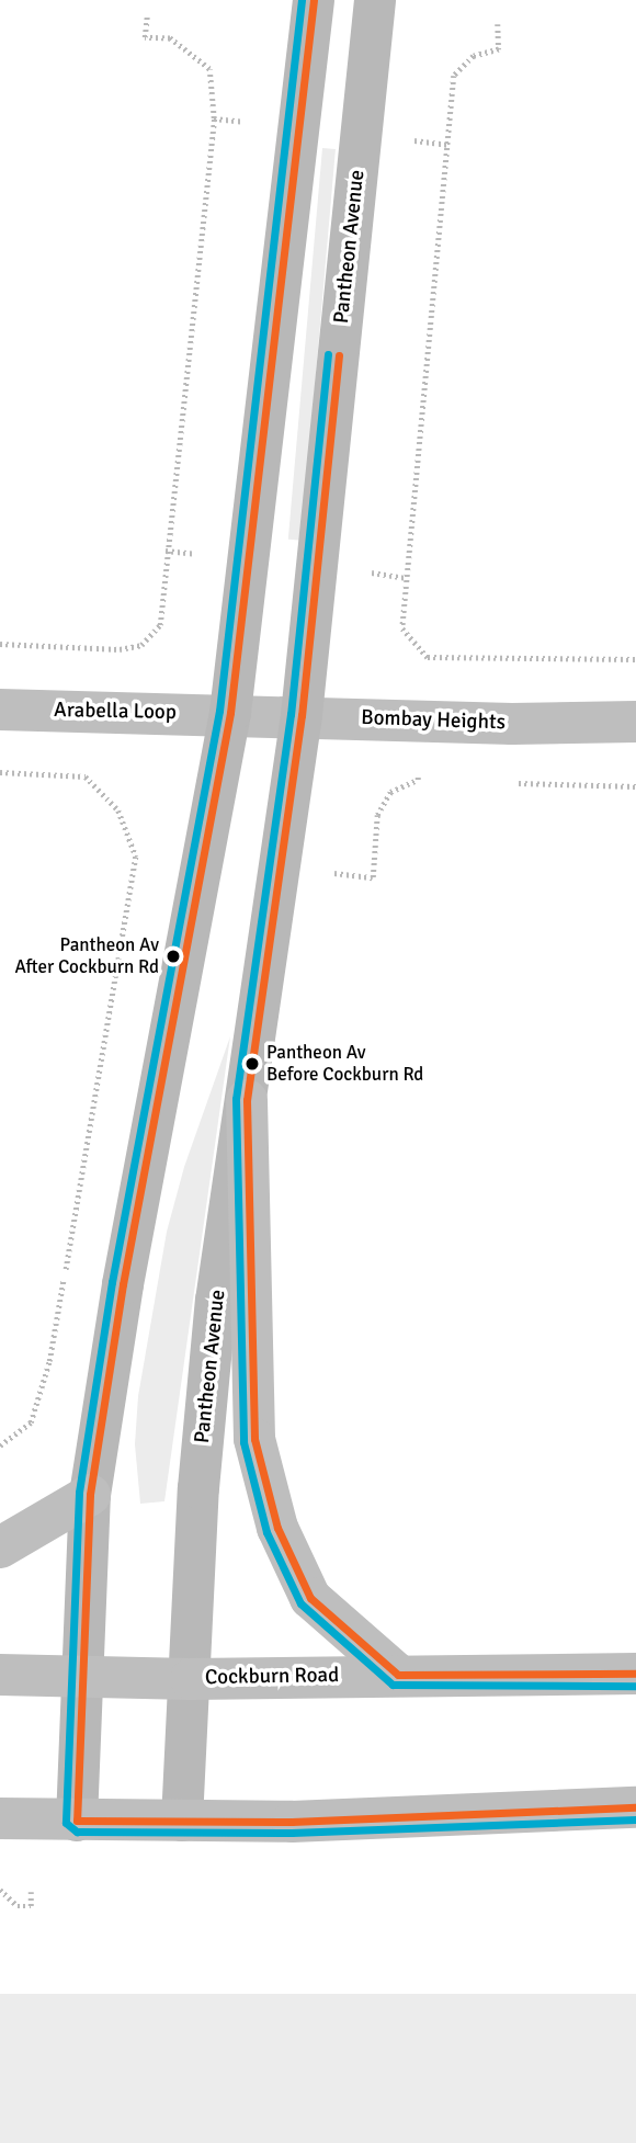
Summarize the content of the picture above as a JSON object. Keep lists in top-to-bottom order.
{
  "streets": {
    "main road": [
      "Pantheon Avenue",
      "Arabella Loop",
      "Bombay Heights",
      "Cockburn Road"
    ]
  },
  "crossings": [
    ["Pantheon Avenue", "Bombay Heights"],
    ["Pantheon Avenue", "Cockburn Road"],
    ["Arabella Loop", "Bombay Heights"]
  ],
  "places": ["Pantheon Av After Cockburn Rd", "Pantheon Av Before Cockburn Rd"]
}
